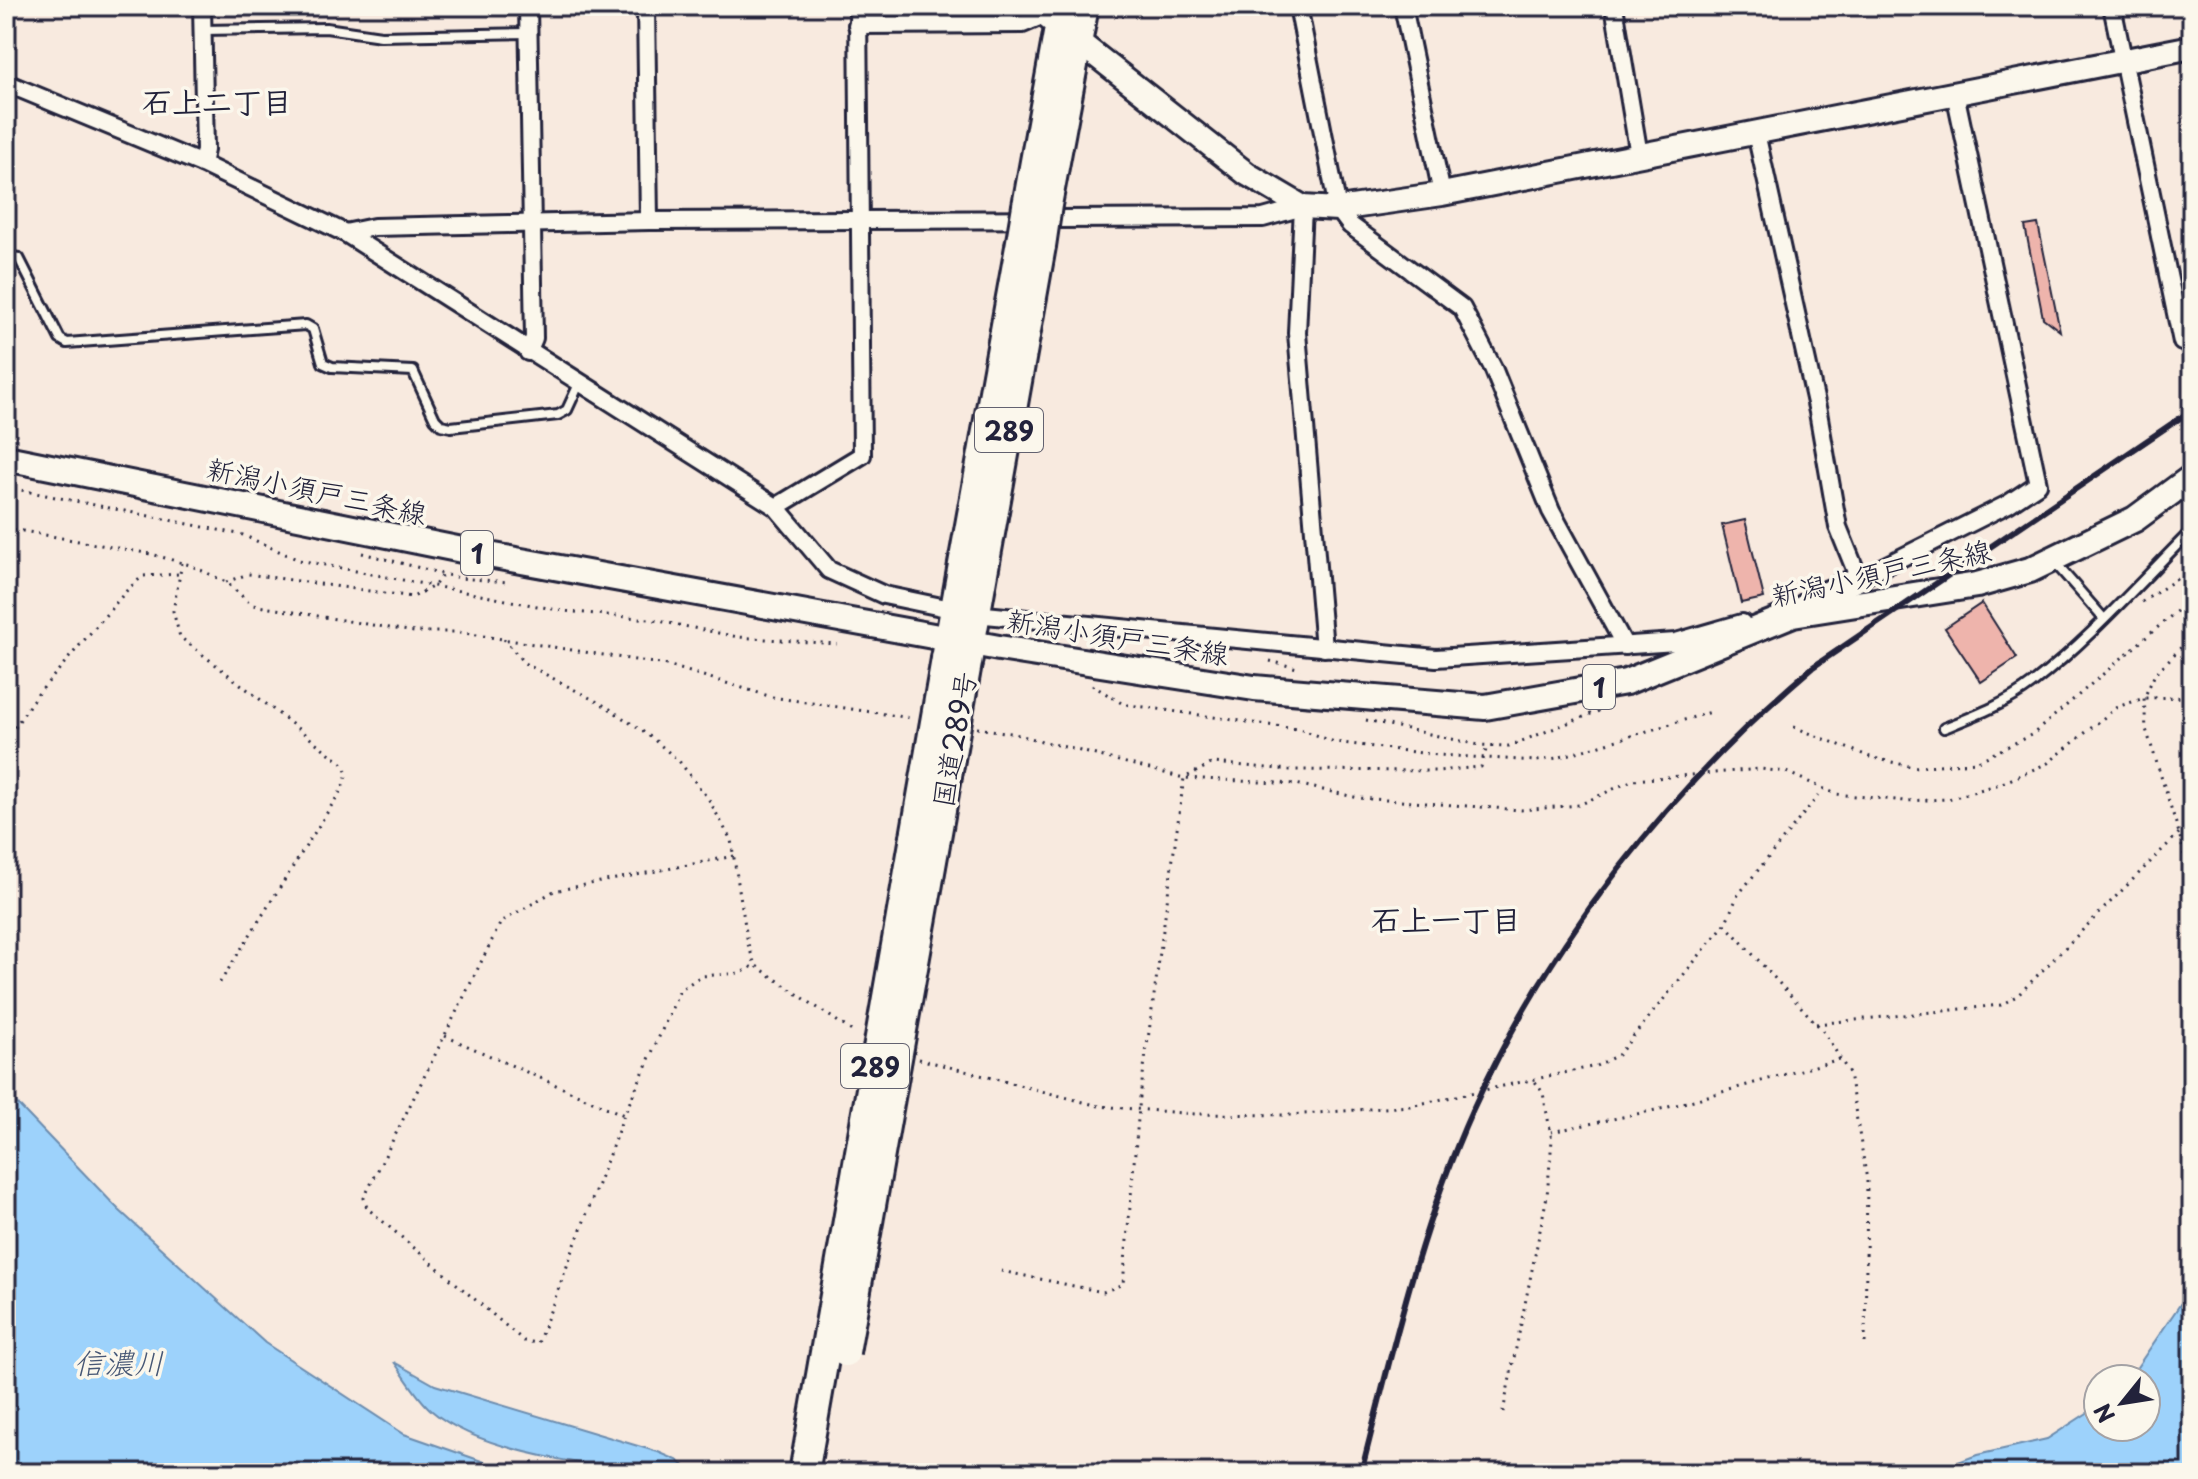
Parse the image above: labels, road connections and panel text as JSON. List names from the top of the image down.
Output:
{
  "streets": {
    "highway": ["289", "国道289号"],
    "main road": ["新潟小須戸三条線", "1"]
  },
  "crossings": [
    ["新潟小須戸三条線", "国道289号"]
  ],
  "districts": ["石上二丁目", "石上一丁目"],
  "water": ["信濃川"],
  "north": "bottom left"
}
